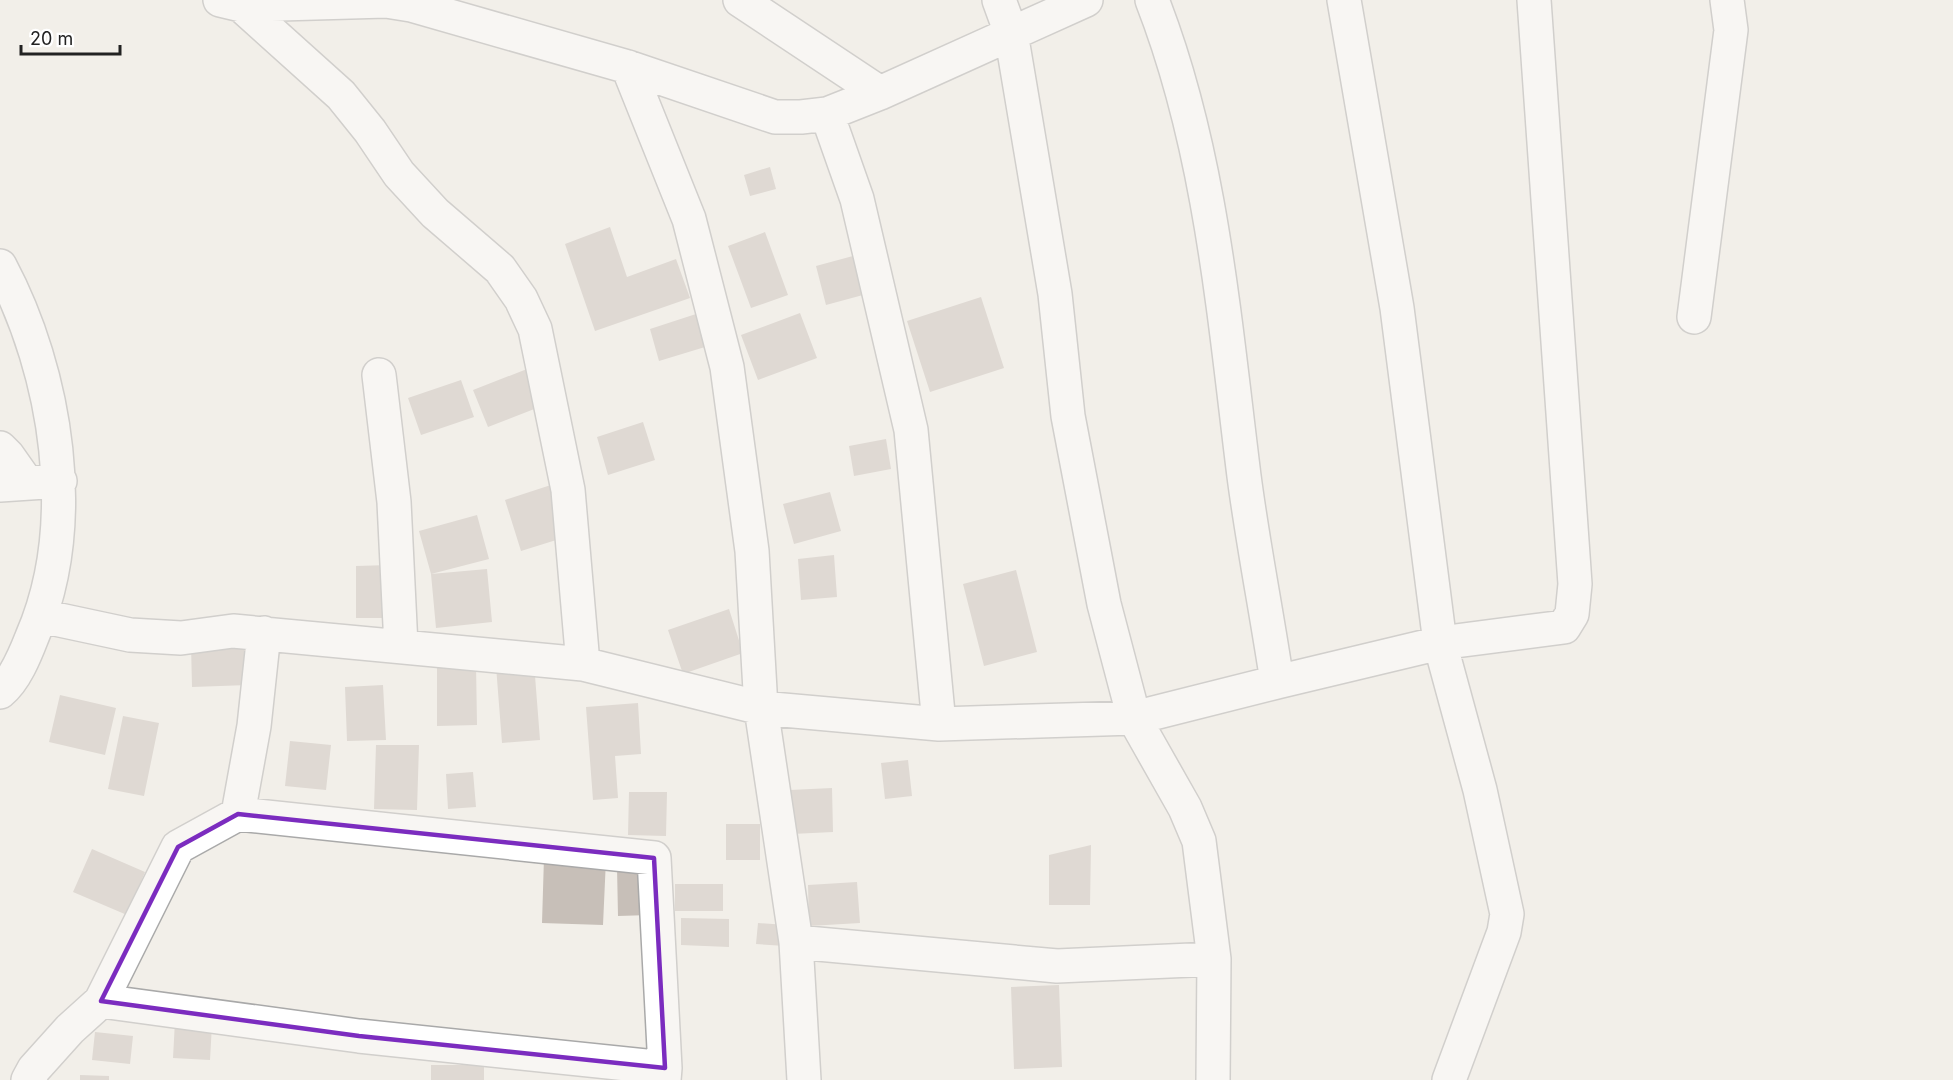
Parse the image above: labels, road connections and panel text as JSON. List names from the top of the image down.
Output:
{
  "scale_bar": "20 m"
}
